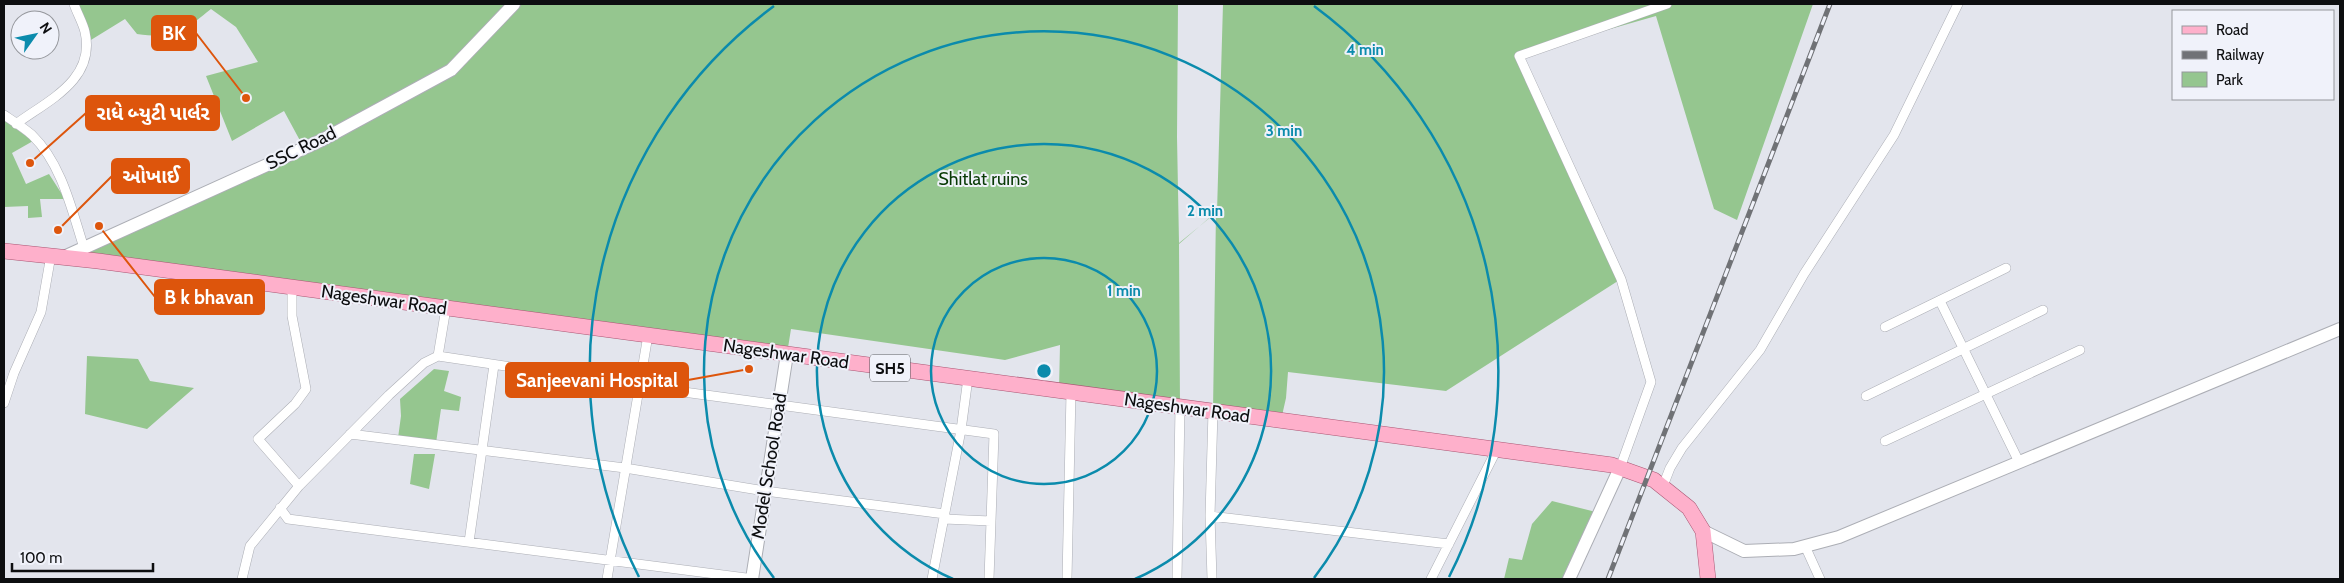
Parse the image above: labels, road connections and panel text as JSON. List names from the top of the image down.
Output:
{
  "streets": {
    "main road": ["Nageshwar Road", "SH5"],
    "street": ["SSC Road", "Model School Road"]
  },
  "crossings": [
    ["SSC Road", "Nageshwar Road"],
    ["Nageshwar Road", "Model School Road"]
  ],
  "parks": ["Shitlat ruins"],
  "places": [
    "BK",
    "રાધે બ્યુટી પાર્લર",
    "B k bhavan",
    "ઓખાઈ",
    "Sanjeevani Hospital"
  ],
  "legend": ["Road", "Railway", "Park"],
  "scale_bar": "100 m",
  "north": "top right",
  "rings": [
    "4 min",
    "3 min",
    "2 min",
    "1 min"
  ]
}
